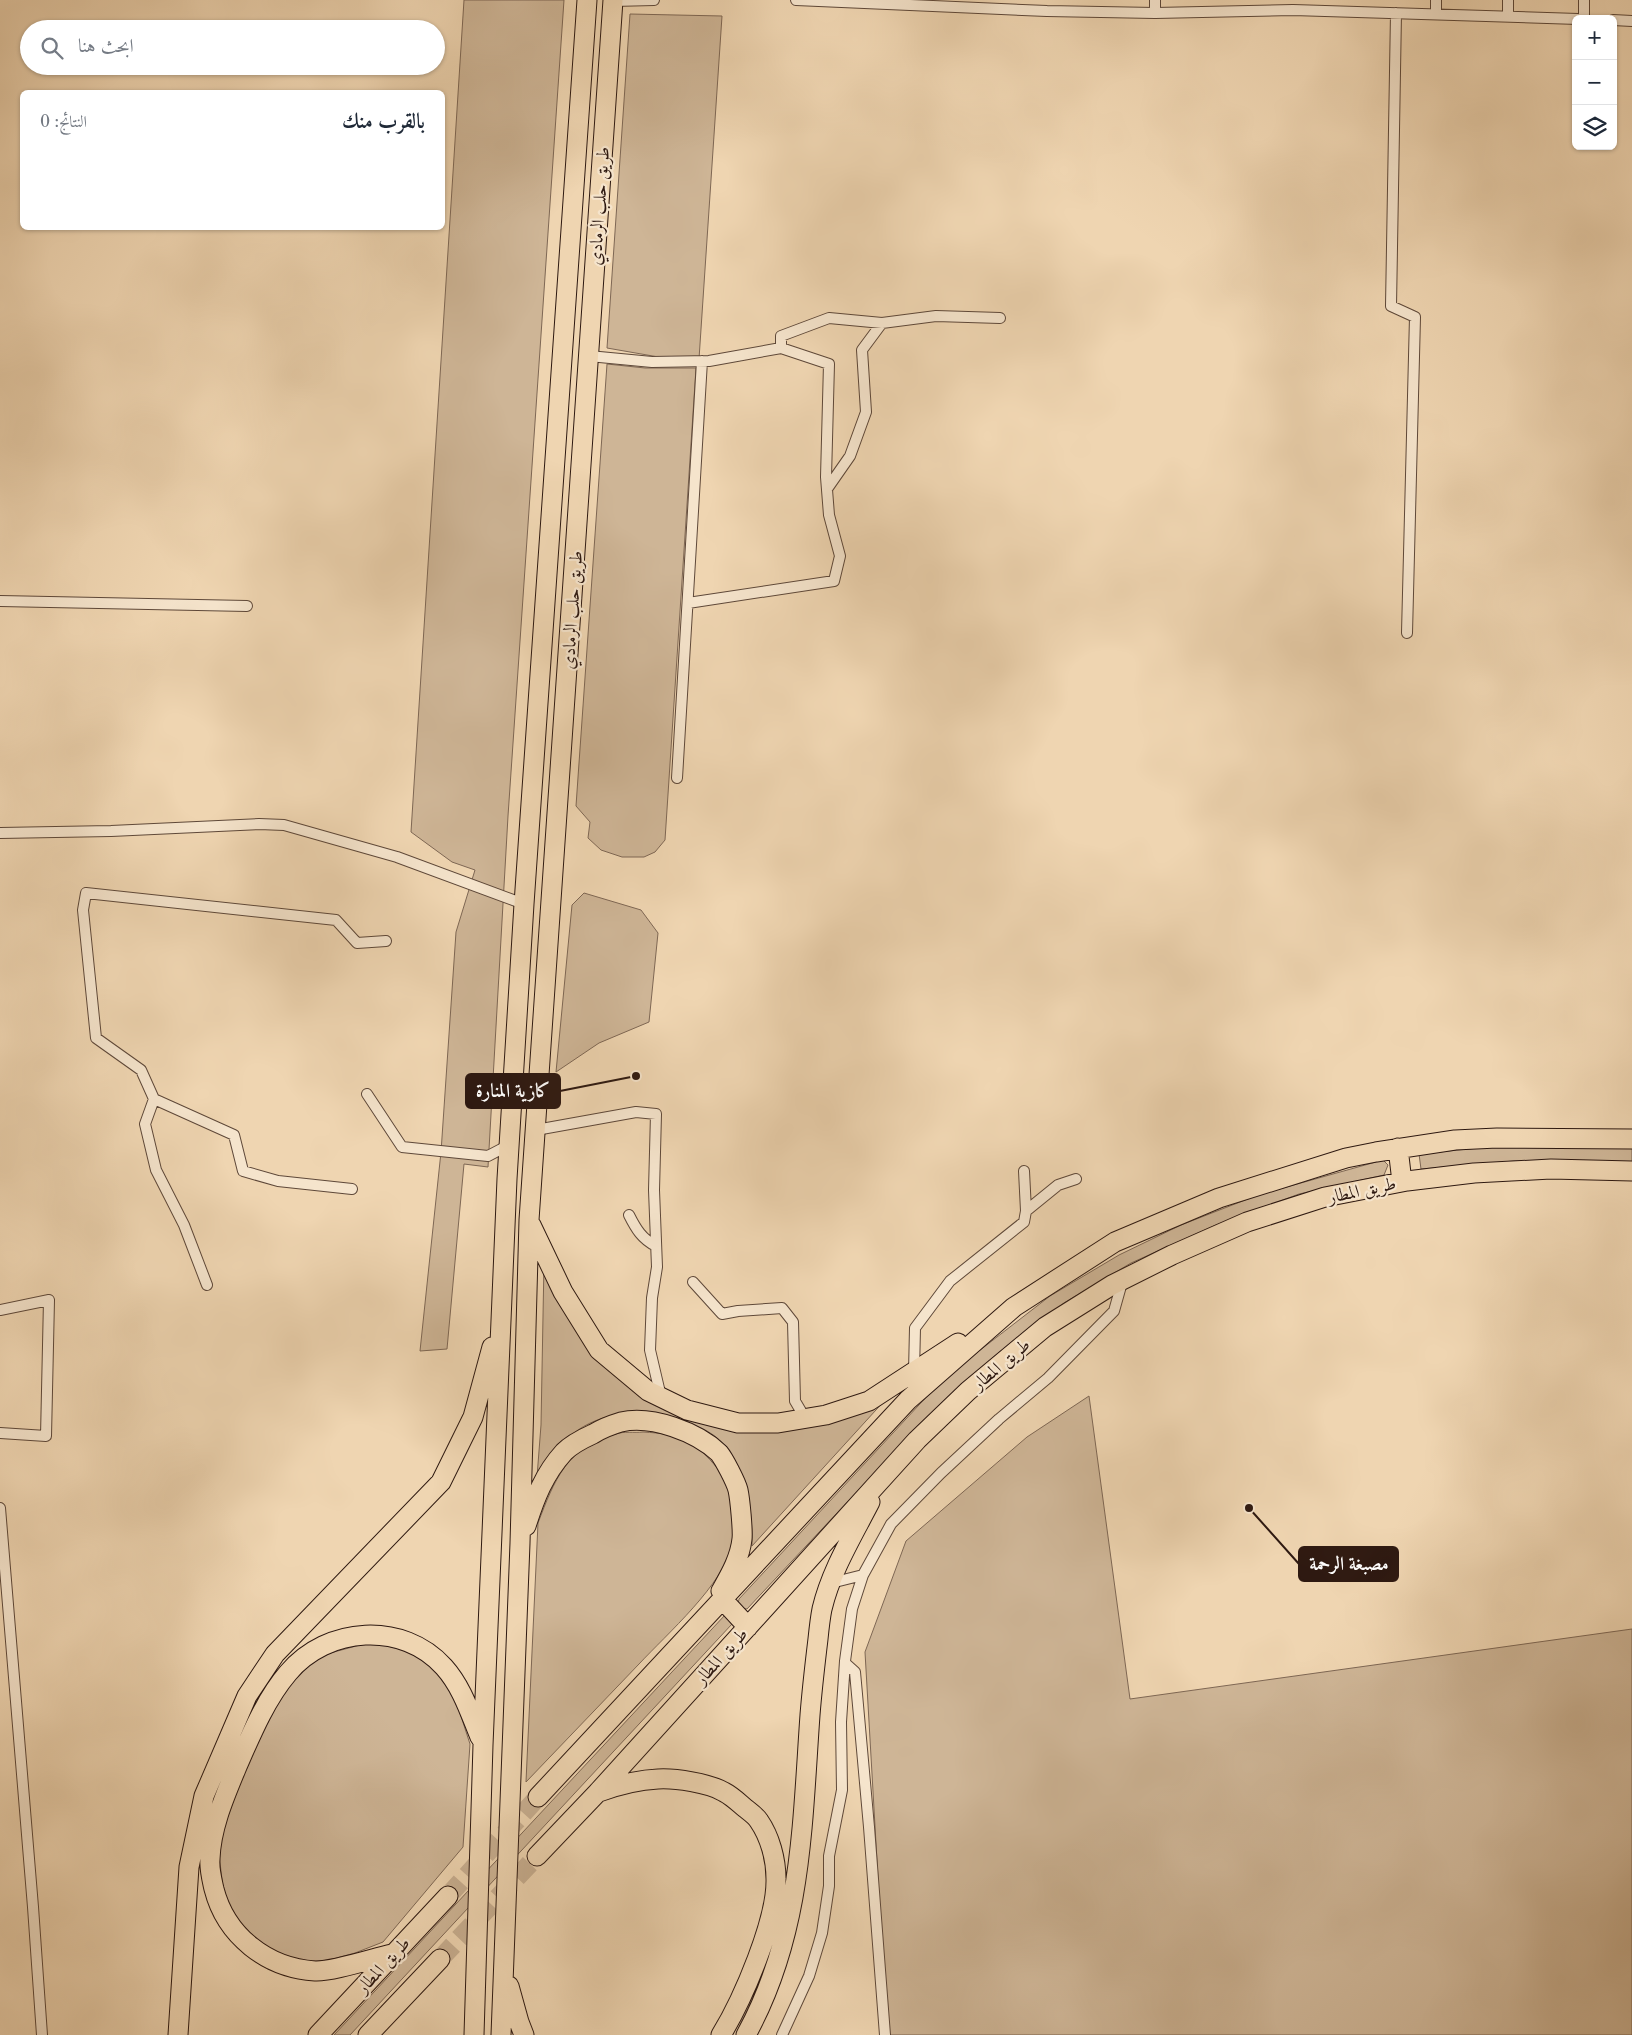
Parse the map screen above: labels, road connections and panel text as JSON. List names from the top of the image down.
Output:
{
  "streets": {
    "highway": ["طريق حلب الرمادي", "طريق المطار"]
  },
  "places": ["كازية المنارة", "مصبغة الرحمة"],
  "page": {
    "map_buttons": ["+", "−"],
    "search": "ابحث هنا",
    "heading": ["بالقرب منك", "النتائج: 0"]
  }
}
